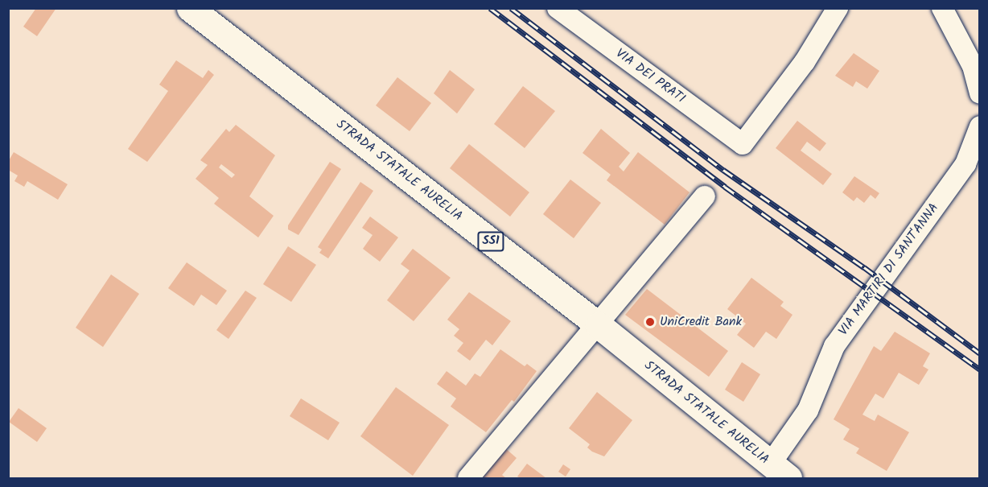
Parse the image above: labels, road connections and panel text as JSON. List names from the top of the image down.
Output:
{
  "streets": {
    "main road": ["STRADA STATALE AURELIA", "SS1"],
    "street": ["VIA DEI PRATI", "VIA MARTIRI DI SANT'ANNA"]
  },
  "crossings": [
    ["STRADA STATALE AURELIA", "VIA MARTIRI DI SANT'ANNA"]
  ],
  "places": ["UniCredit Bank"]
}
